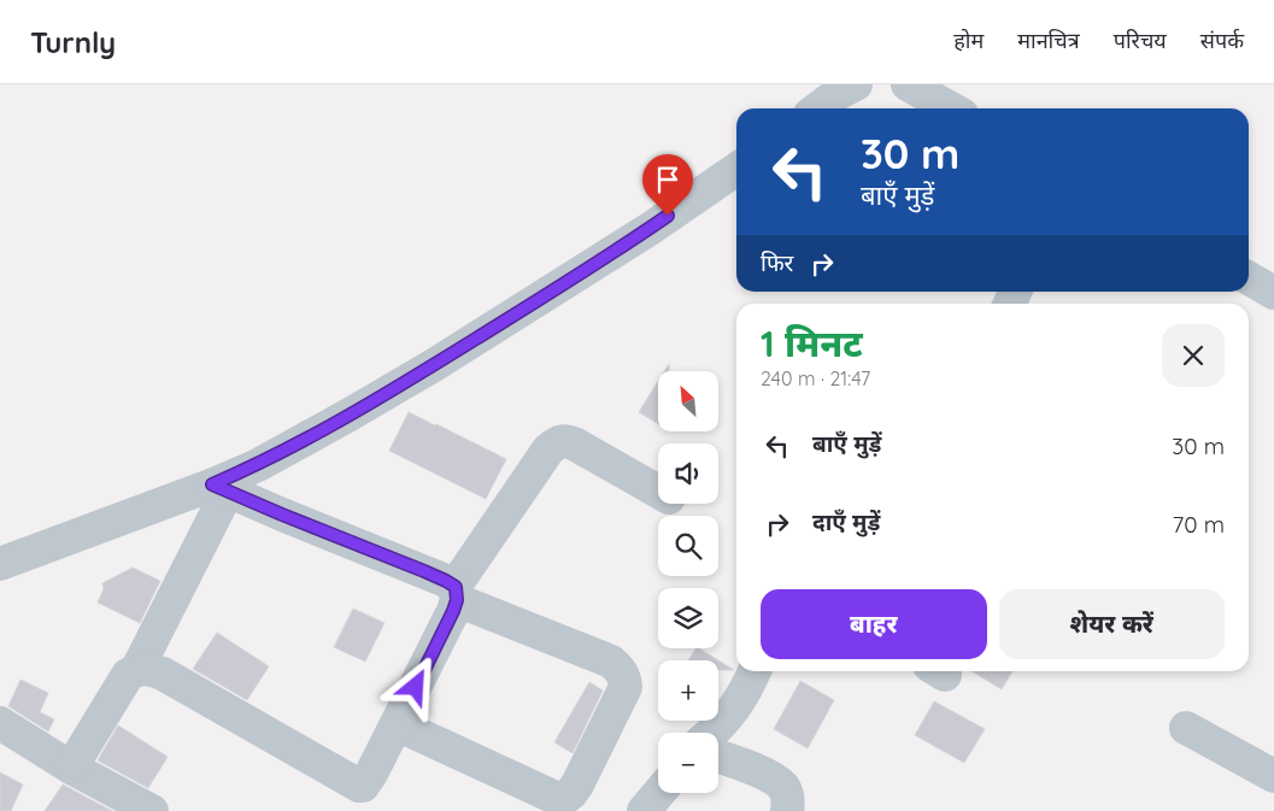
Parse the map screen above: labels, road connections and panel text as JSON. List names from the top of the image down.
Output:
{
  "north": "top left",
  "page": {
    "header": "Turnly",
    "nav": [
      "होम",
      "मानचित्र",
      "परिचय",
      "संपर्क"
    ],
    "turn": ["30 m", "बाएँ मुड़ें"],
    "then": "फिर",
    "heading": ["1 मिनट", "240 m · 21:47"],
    "map_buttons": ["+", "−"],
    "list": [
      {
        "name": "बाएँ मुड़ें",
        "value": "30 m"
      },
      {
        "name": "दाएँ मुड़ें",
        "value": "70 m"
      }
    ],
    "buttons": ["बाहर", "शेयर करें"]
  }
}
